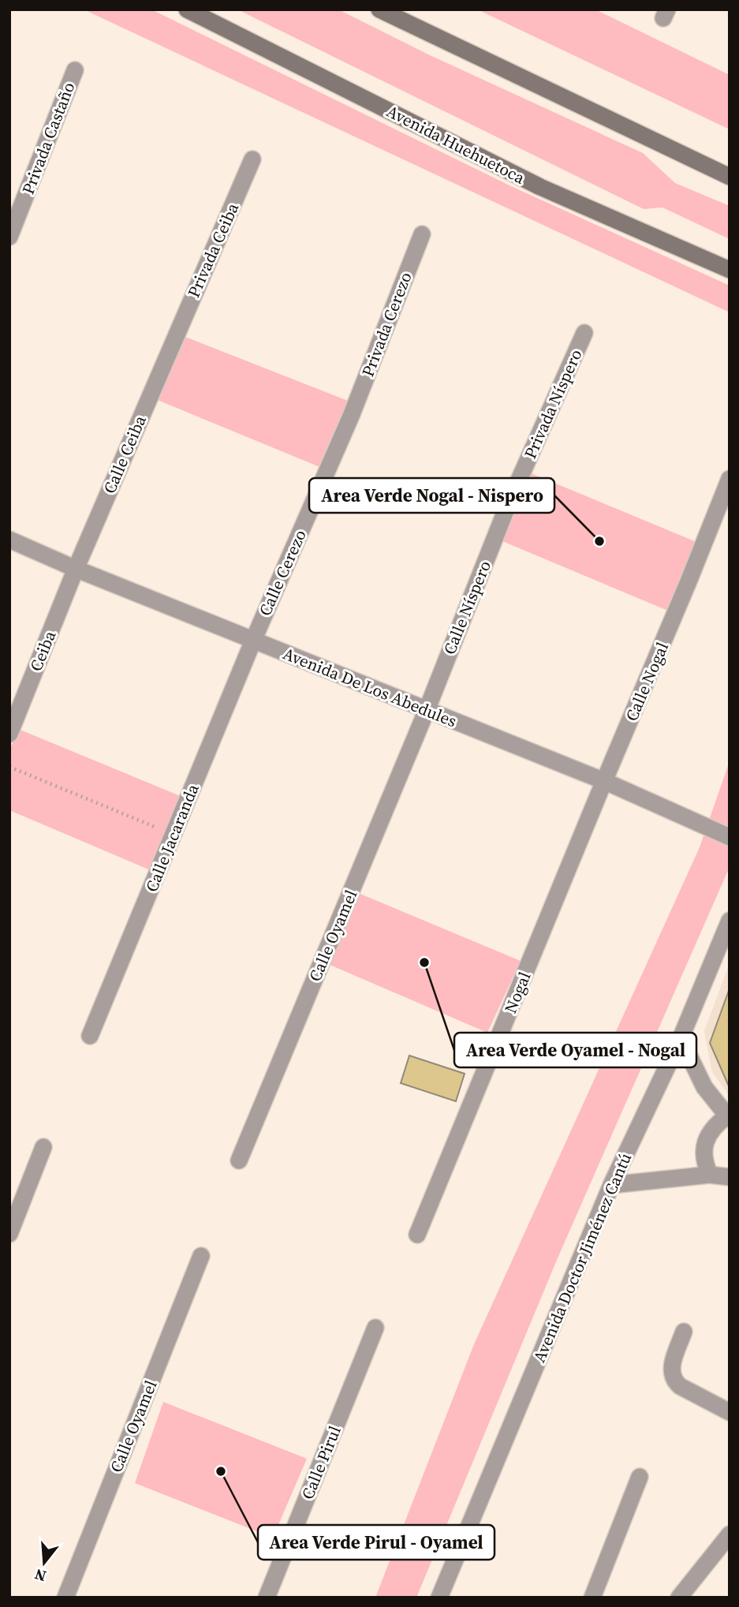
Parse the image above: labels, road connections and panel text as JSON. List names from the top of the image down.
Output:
{
  "streets": {
    "main road": ["Avenida Huehuetoca"],
    "street": [
      "Privada Castaño",
      "Privada Ceiba",
      "Privada Cerezo",
      "Privada Níspero",
      "Calle Ceiba",
      "Calle Cerezo",
      "Calle Níspero",
      "Ceiba",
      "Calle Nogal",
      "Avenida De Los Abedules",
      "Calle Jacaranda",
      "Calle Oyamel",
      "Nogal",
      "Avenida Doctor Jiménez Cantú",
      "Calle Pirul"
    ]
  },
  "crossings": [
    ["Privada Ceiba", "Calle Ceiba"],
    ["Privada Cerezo", "Calle Cerezo"],
    ["Privada Níspero", "Calle Níspero"],
    ["Calle Ceiba", "Ceiba"],
    ["Calle Ceiba", "Avenida De Los Abedules"],
    ["Calle Cerezo", "Avenida De Los Abedules"],
    ["Calle Cerezo", "Calle Jacaranda"],
    ["Calle Níspero", "Avenida De Los Abedules"],
    ["Calle Níspero", "Calle Oyamel"],
    ["Ceiba", "Avenida De Los Abedules"],
    ["Calle Nogal", "Avenida De Los Abedules"],
    ["Calle Nogal", "Nogal"],
    ["Avenida De Los Abedules", "Calle Jacaranda"],
    ["Avenida De Los Abedules", "Calle Oyamel"],
    ["Avenida De Los Abedules", "Nogal"]
  ],
  "places": ["Area Verde Nogal - Nispero", "Area Verde Oyamel - Nogal", "Area Verde Pirul - Oyamel"],
  "north": "bottom"
}
